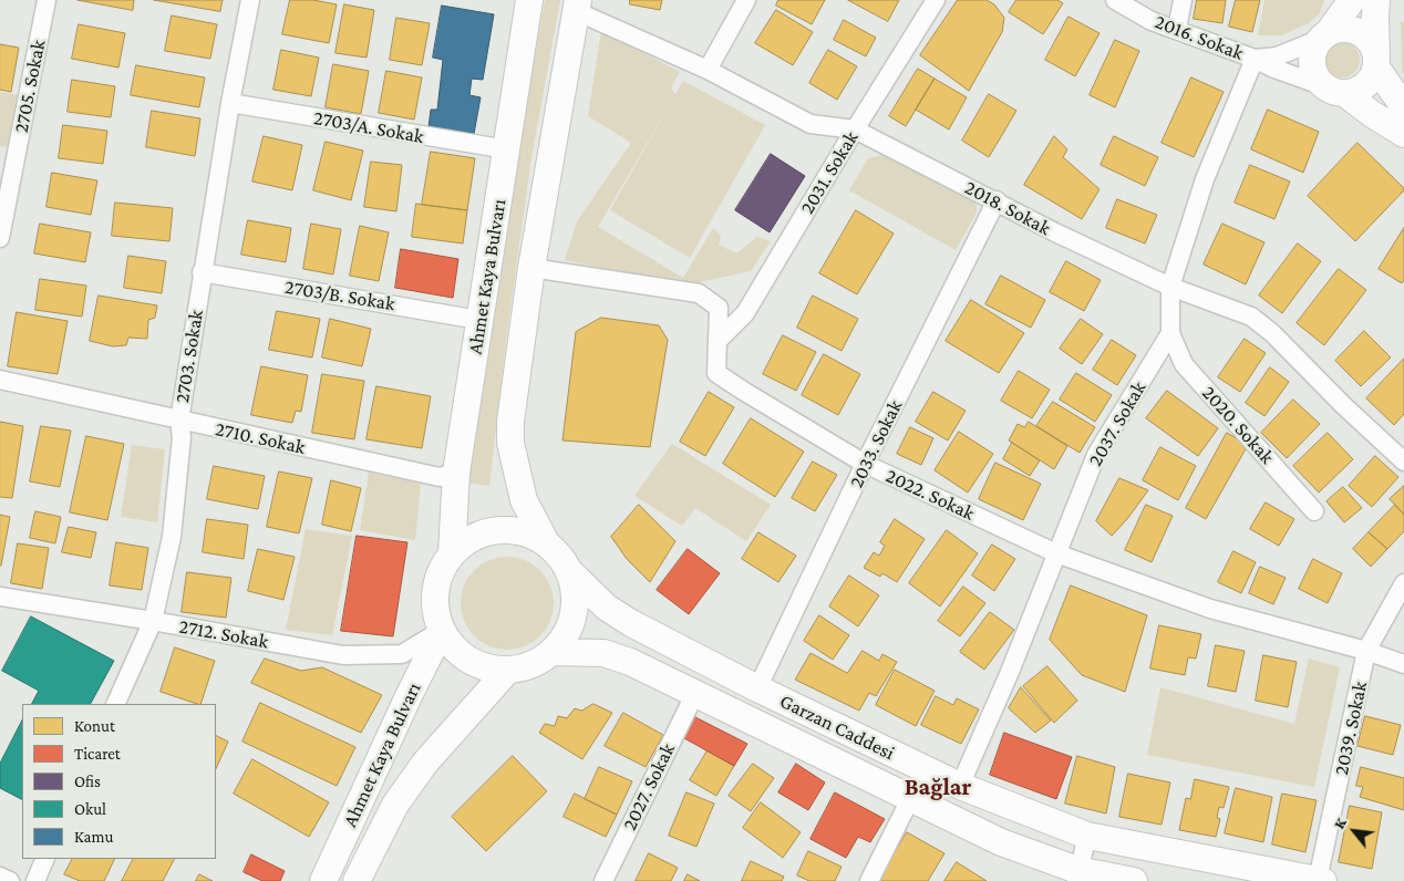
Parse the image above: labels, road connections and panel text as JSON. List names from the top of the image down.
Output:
{
  "streets": {
    "main road": ["Ahmet Kaya Bulvarı", "Garzan Caddesi"],
    "street": [
      "2016. Sokak",
      "2705. Sokak",
      "2703/A. Sokak",
      "2031. Sokak",
      "2018. Sokak",
      "2703/B. Sokak",
      "2703. Sokak",
      "2037. Sokak",
      "2020. Sokak",
      "2710. Sokak",
      "2033. Sokak",
      "2022. Sokak",
      "2712. Sokak",
      "2039. Sokak",
      "2027. Sokak"
    ]
  },
  "crossings": [
    ["2703/A. Sokak", "Ahmet Kaya Bulvarı"],
    ["2703/A. Sokak", "2703. Sokak"],
    ["2031. Sokak", "2018. Sokak"],
    ["2031. Sokak", "2022. Sokak"],
    ["2018. Sokak", "2033. Sokak"],
    ["Ahmet Kaya Bulvarı", "2703/B. Sokak"],
    ["Ahmet Kaya Bulvarı", "2710. Sokak"],
    ["Ahmet Kaya Bulvarı", "2712. Sokak"],
    ["Ahmet Kaya Bulvarı", "Garzan Caddesi"],
    ["2703/B. Sokak", "2703. Sokak"],
    ["2703. Sokak", "2710. Sokak"],
    ["2703. Sokak", "2712. Sokak"],
    ["2037. Sokak", "2020. Sokak"],
    ["2037. Sokak", "2022. Sokak"],
    ["2037. Sokak", "Garzan Caddesi"],
    ["2033. Sokak", "2022. Sokak"],
    ["2033. Sokak", "Garzan Caddesi"],
    ["2022. Sokak", "2039. Sokak"],
    ["2712. Sokak", "Garzan Caddesi"],
    ["Garzan Caddesi", "2039. Sokak"],
    ["Garzan Caddesi", "2027. Sokak"]
  ],
  "districts": ["Bağlar"],
  "legend": [
    "Konut",
    "Ticaret",
    "Ofis",
    "Okul",
    "Kamu"
  ],
  "north": "top left"
}
